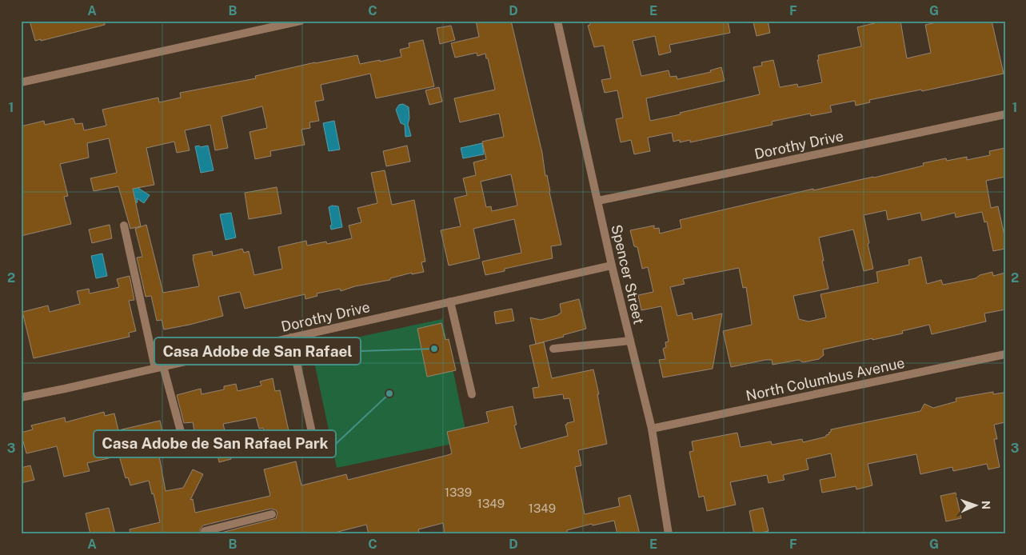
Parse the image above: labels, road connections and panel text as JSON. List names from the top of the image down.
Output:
{
  "streets": {
    "street": ["Dorothy Drive", "Spencer Street", "North Columbus Avenue"]
  },
  "crossings": [
    ["Dorothy Drive", "Spencer Street"],
    ["Spencer Street", "North Columbus Avenue"]
  ],
  "places": ["Casa Adobe de San Rafael", "Casa Adobe de San Rafael Park"],
  "house_numbers": ["1339", "1349", "1349"],
  "north": "right",
  "grid": {
    "columns": [
      "A",
      "B",
      "C",
      "D",
      "E",
      "F",
      "G"
    ],
    "rows": ["1", "2", "3"]
  }
}
